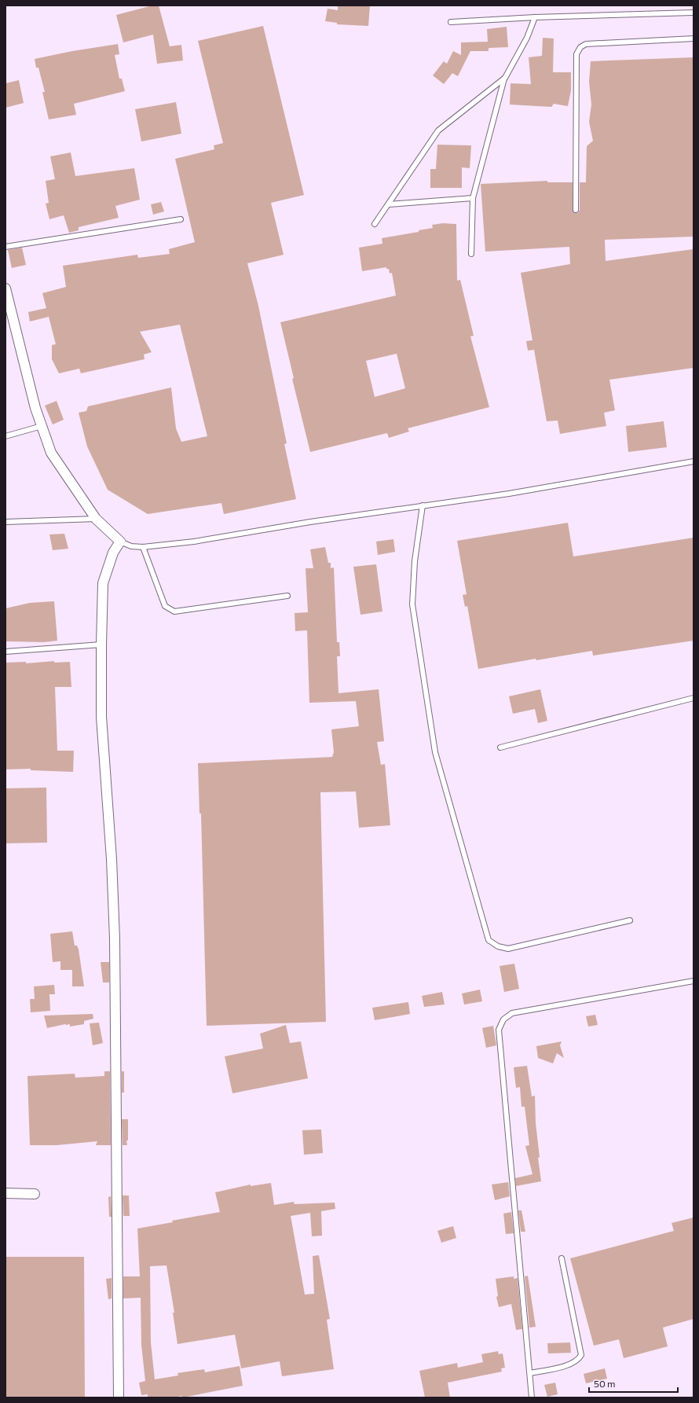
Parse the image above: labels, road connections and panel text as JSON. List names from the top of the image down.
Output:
{
  "scale_bar": "50 m"
}
